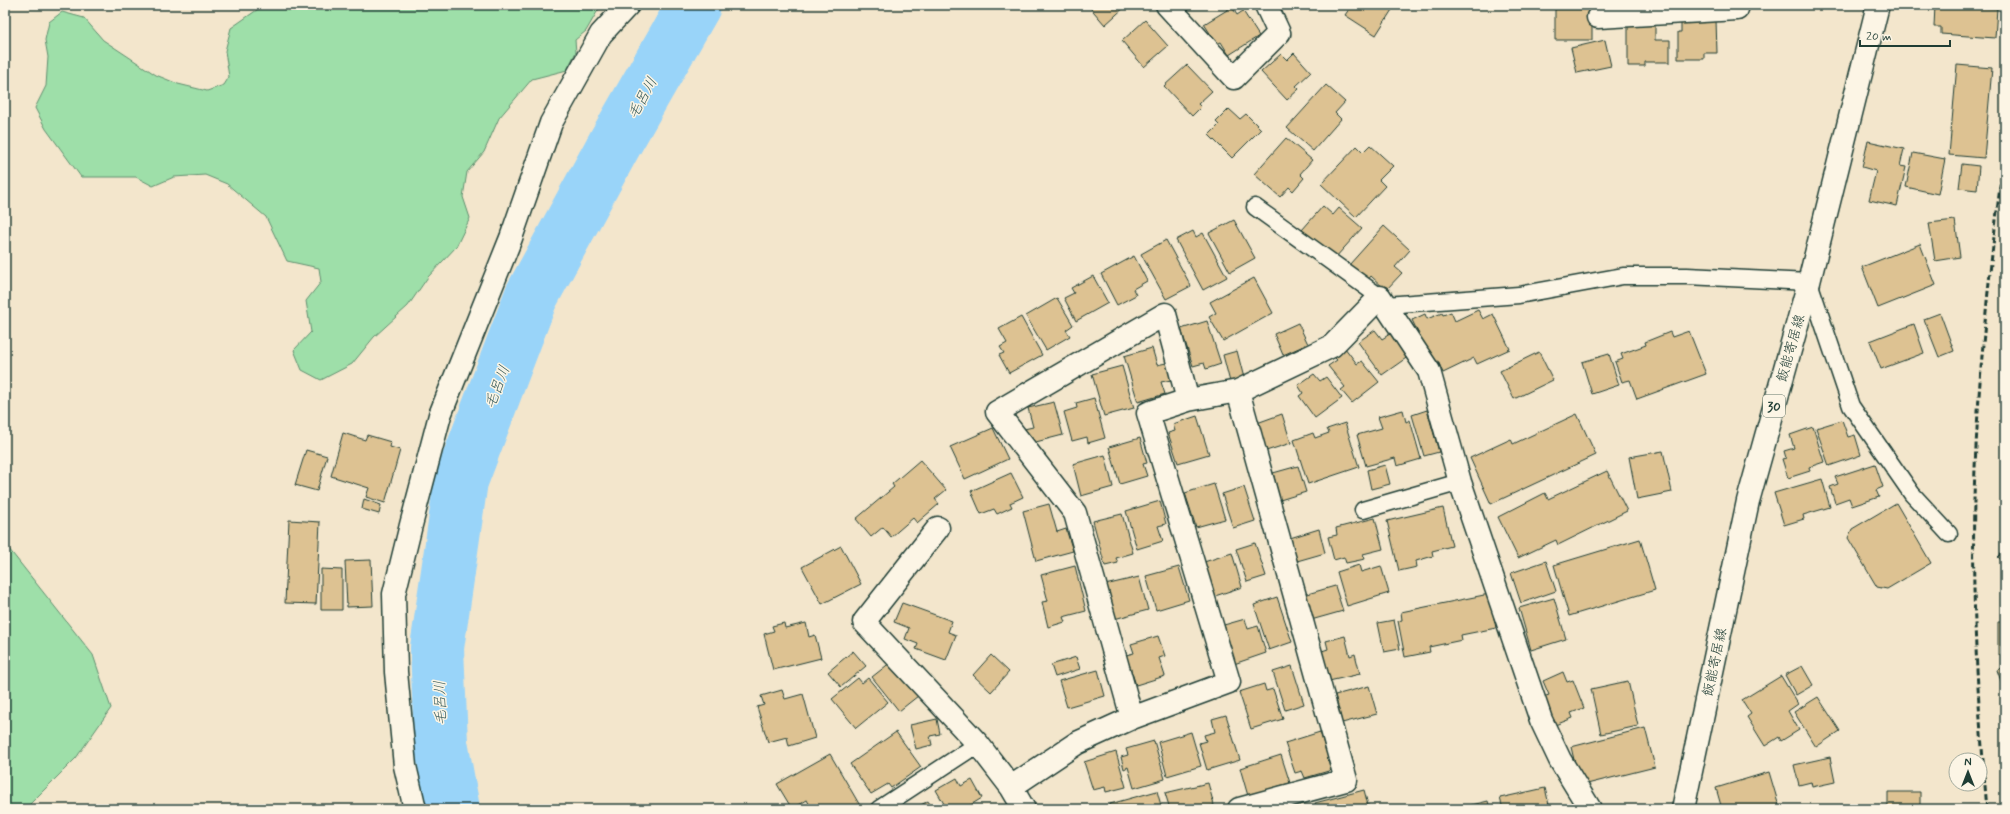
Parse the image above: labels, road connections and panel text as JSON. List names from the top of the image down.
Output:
{
  "streets": {
    "street": ["飯能寄居線", "30"]
  },
  "water": ["毛呂川"],
  "scale_bar": "20 m",
  "north": "top"
}
